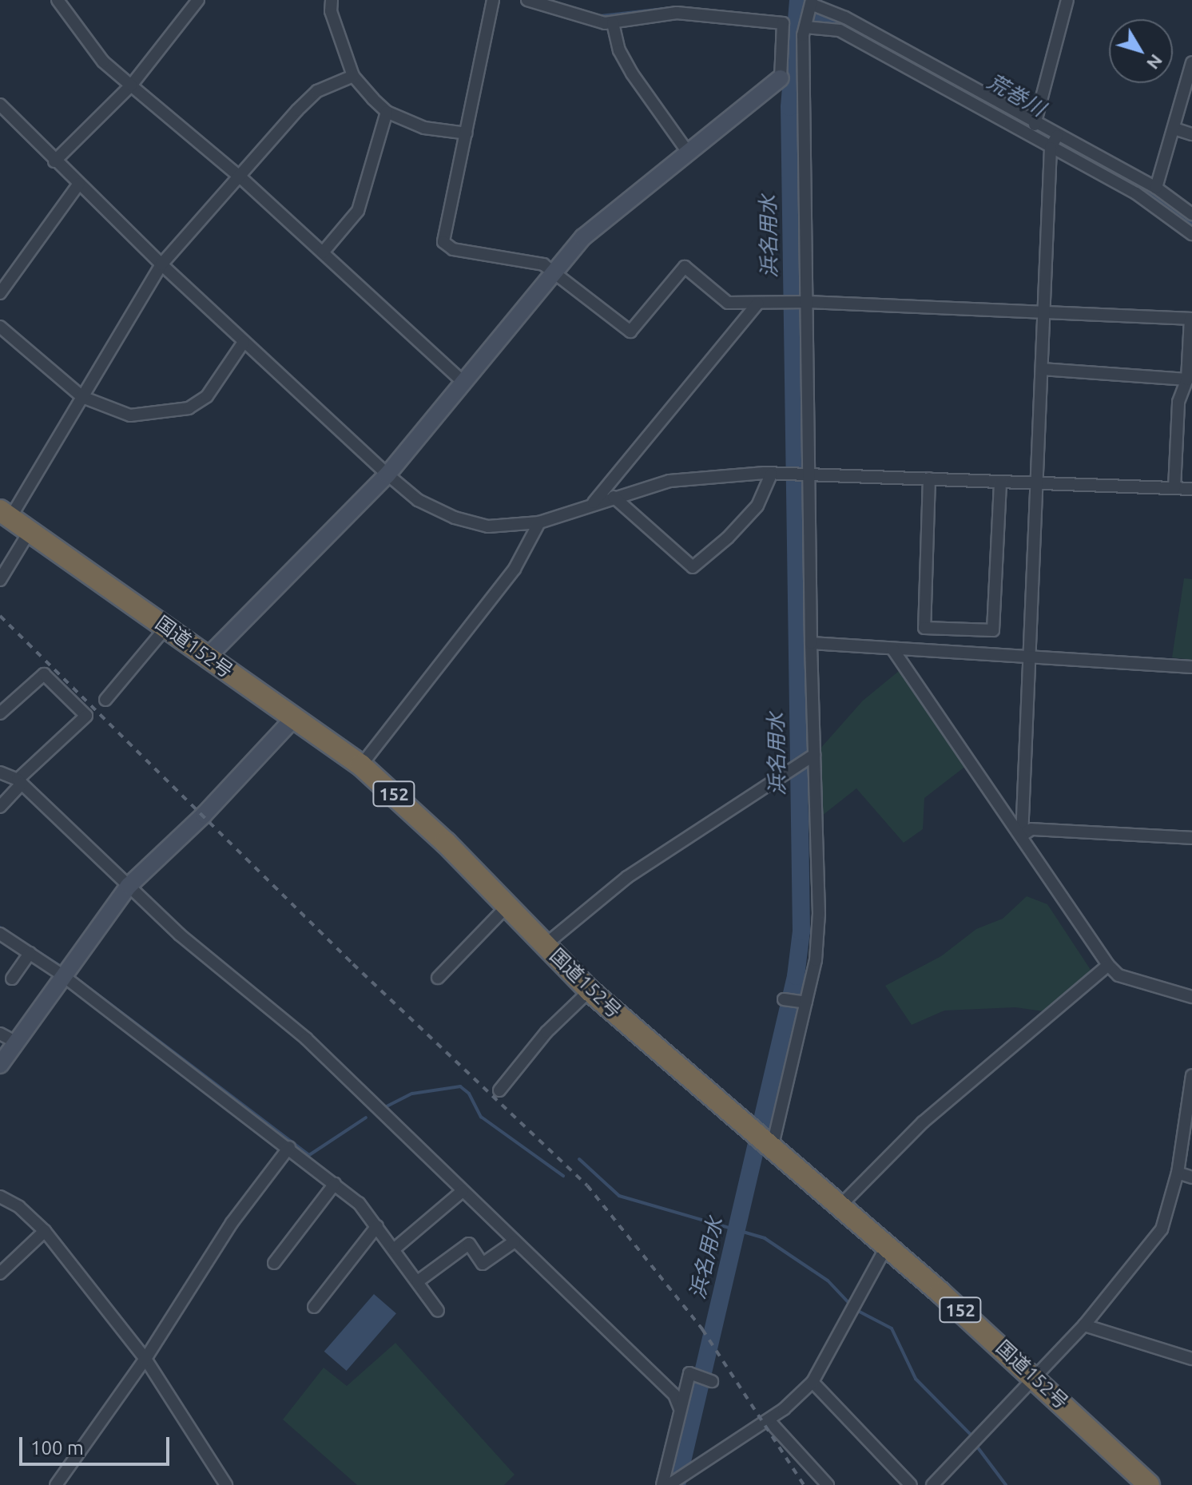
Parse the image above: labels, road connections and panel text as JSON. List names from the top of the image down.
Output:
{
  "streets": {
    "highway": ["国道152号", "152"]
  },
  "water": ["荒巻川", "浜名用水"],
  "scale_bar": "100 m",
  "north": "bottom right"
}
